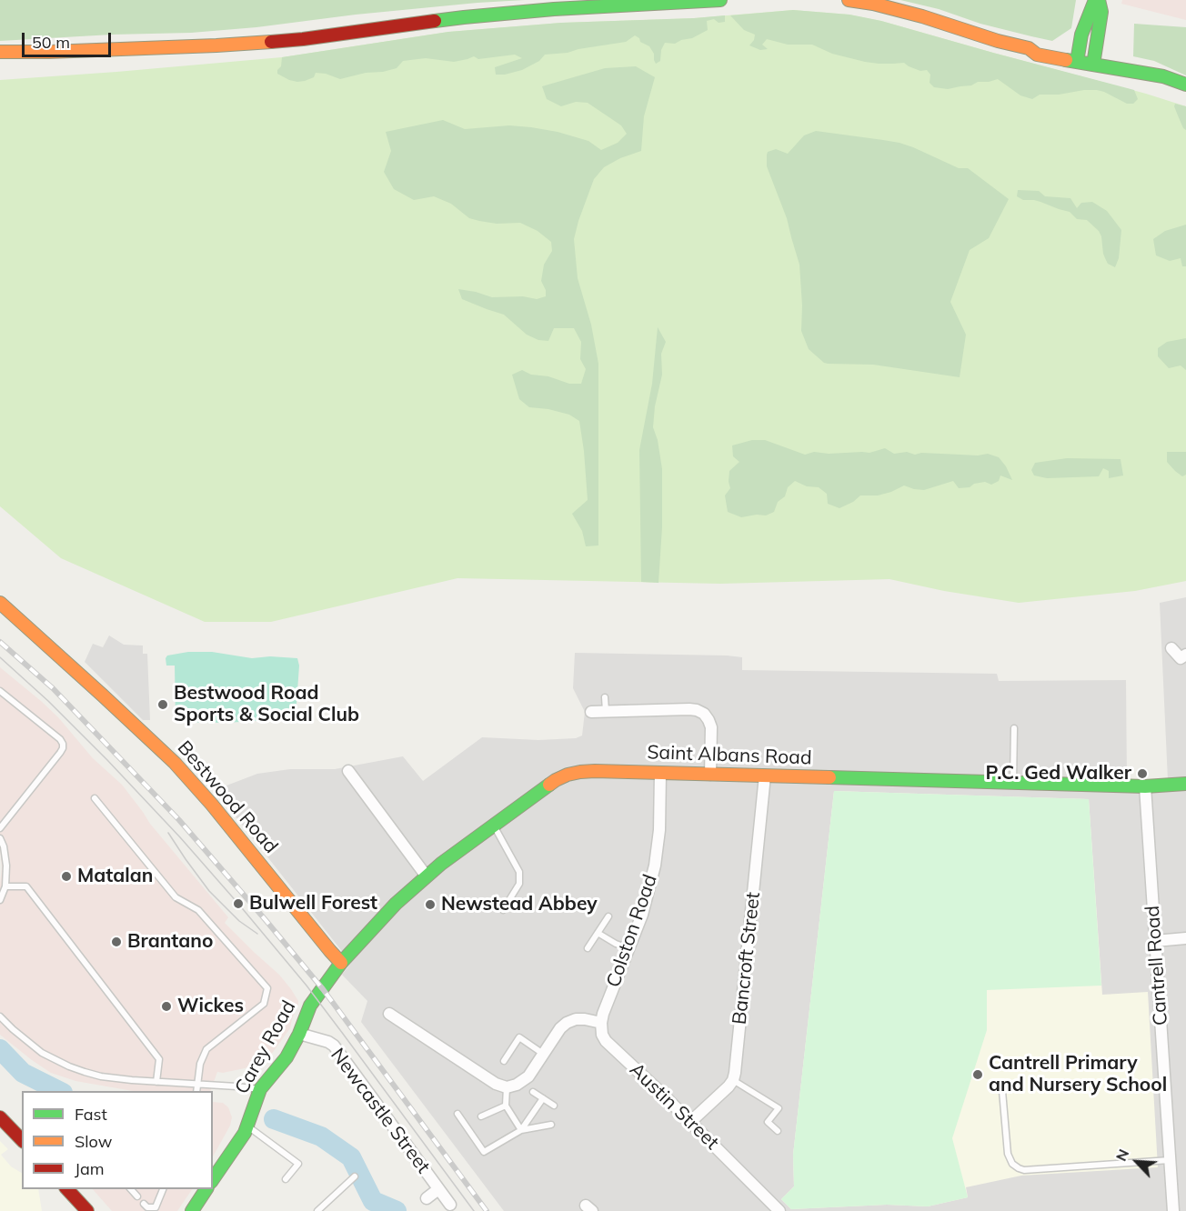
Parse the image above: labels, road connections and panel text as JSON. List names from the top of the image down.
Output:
{
  "streets": {
    "street": [
      "Saint Albans Road",
      "Bestwood Road",
      "Colston Road",
      "Bancroft Street",
      "Cantrell Road",
      "Carey Road",
      "Austin Street",
      "Newcastle Street"
    ]
  },
  "crossings": [
    ["Saint Albans Road", "Bestwood Road"],
    ["Saint Albans Road", "Colston Road"],
    ["Saint Albans Road", "Bancroft Street"],
    ["Saint Albans Road", "Cantrell Road"],
    ["Saint Albans Road", "Carey Road"],
    ["Bestwood Road", "Carey Road"],
    ["Colston Road", "Austin Street"],
    ["Carey Road", "Newcastle Street"]
  ],
  "places": [
    "Bestwood Road Sports & Social Club",
    "P.C. Ged Walker",
    "Matalan",
    "Bulwell Forest",
    "Newstead Abbey",
    "Brantano",
    "Wickes",
    "Cantrell Primary and Nursery School"
  ],
  "legend": ["Fast", "Slow", "Jam"],
  "scale_bar": "50 m",
  "north": "top left"
}
